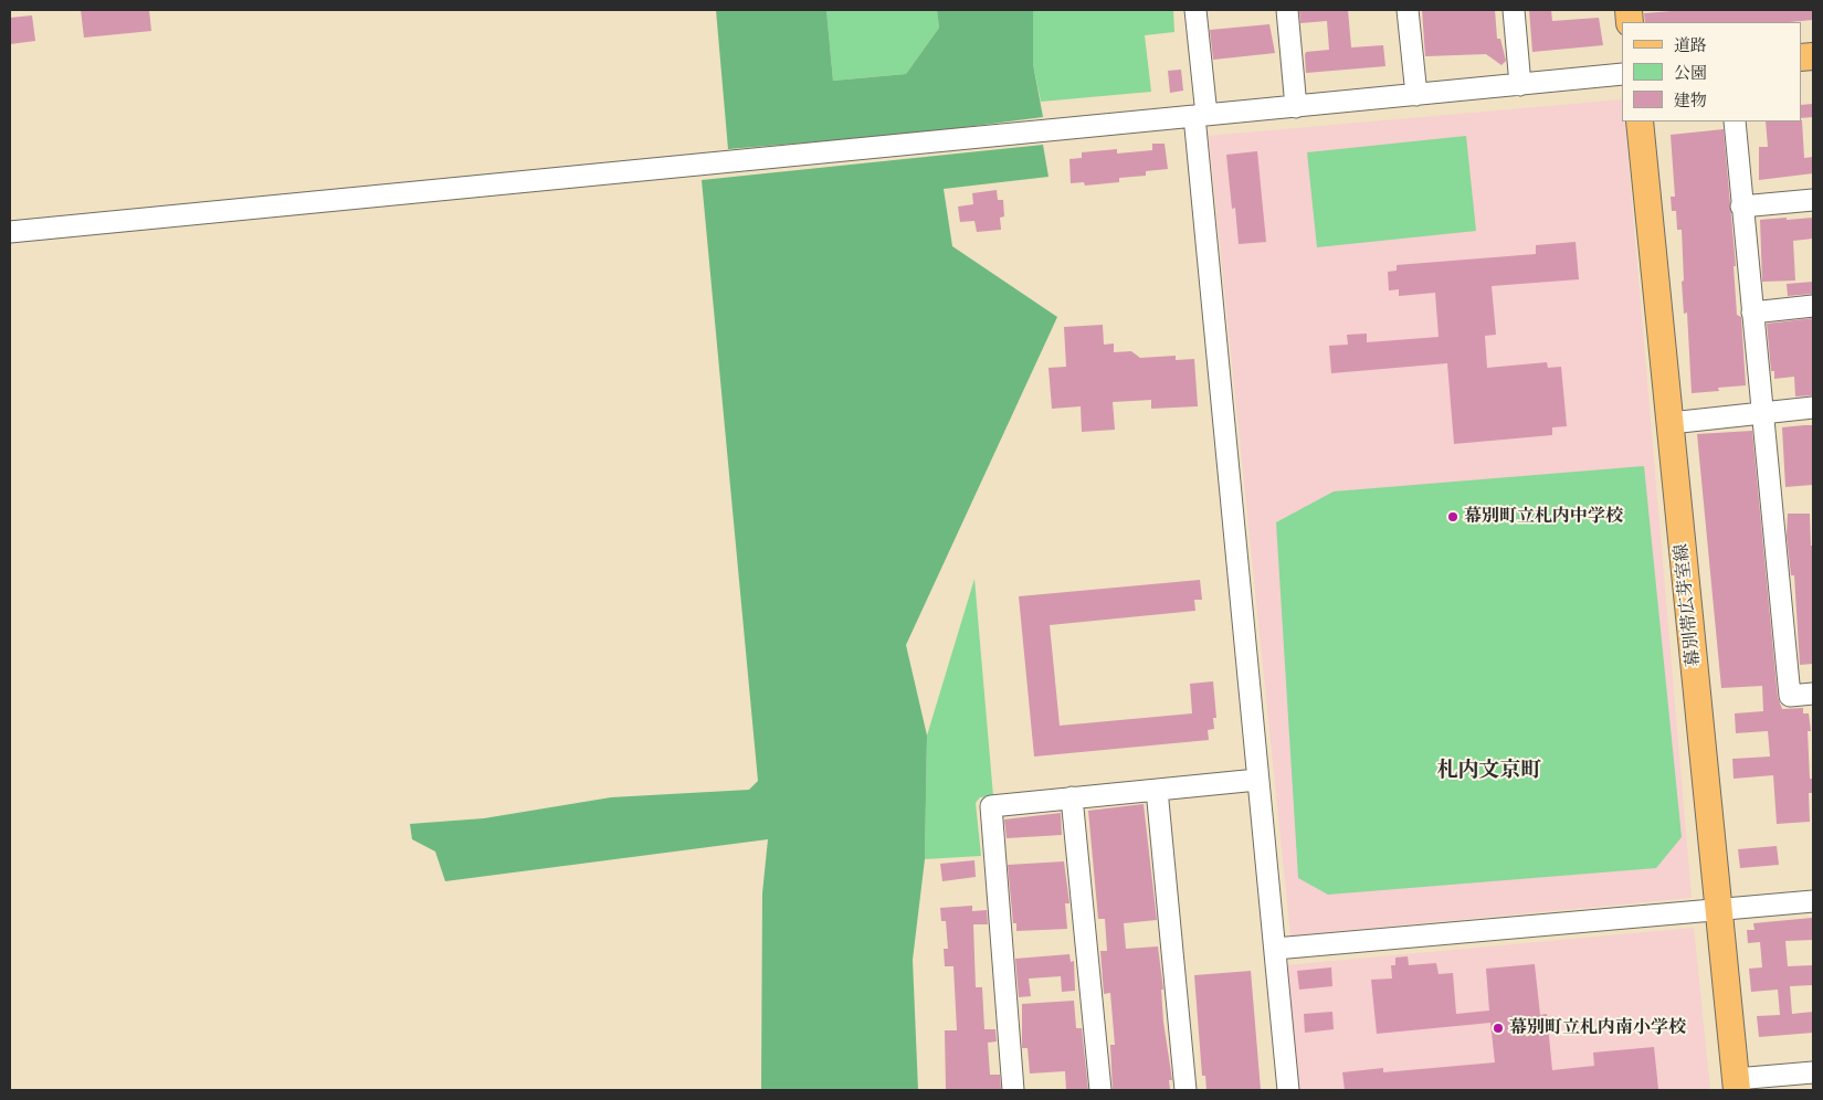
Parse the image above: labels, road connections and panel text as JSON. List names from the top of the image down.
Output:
{
  "streets": {
    "main road": ["幕別帯広芽室線"]
  },
  "districts": ["札内文京町"],
  "places": ["幕別町立札内中学校", "幕別町立札内南小学校"],
  "legend": ["道路", "公園", "建物"]
}
